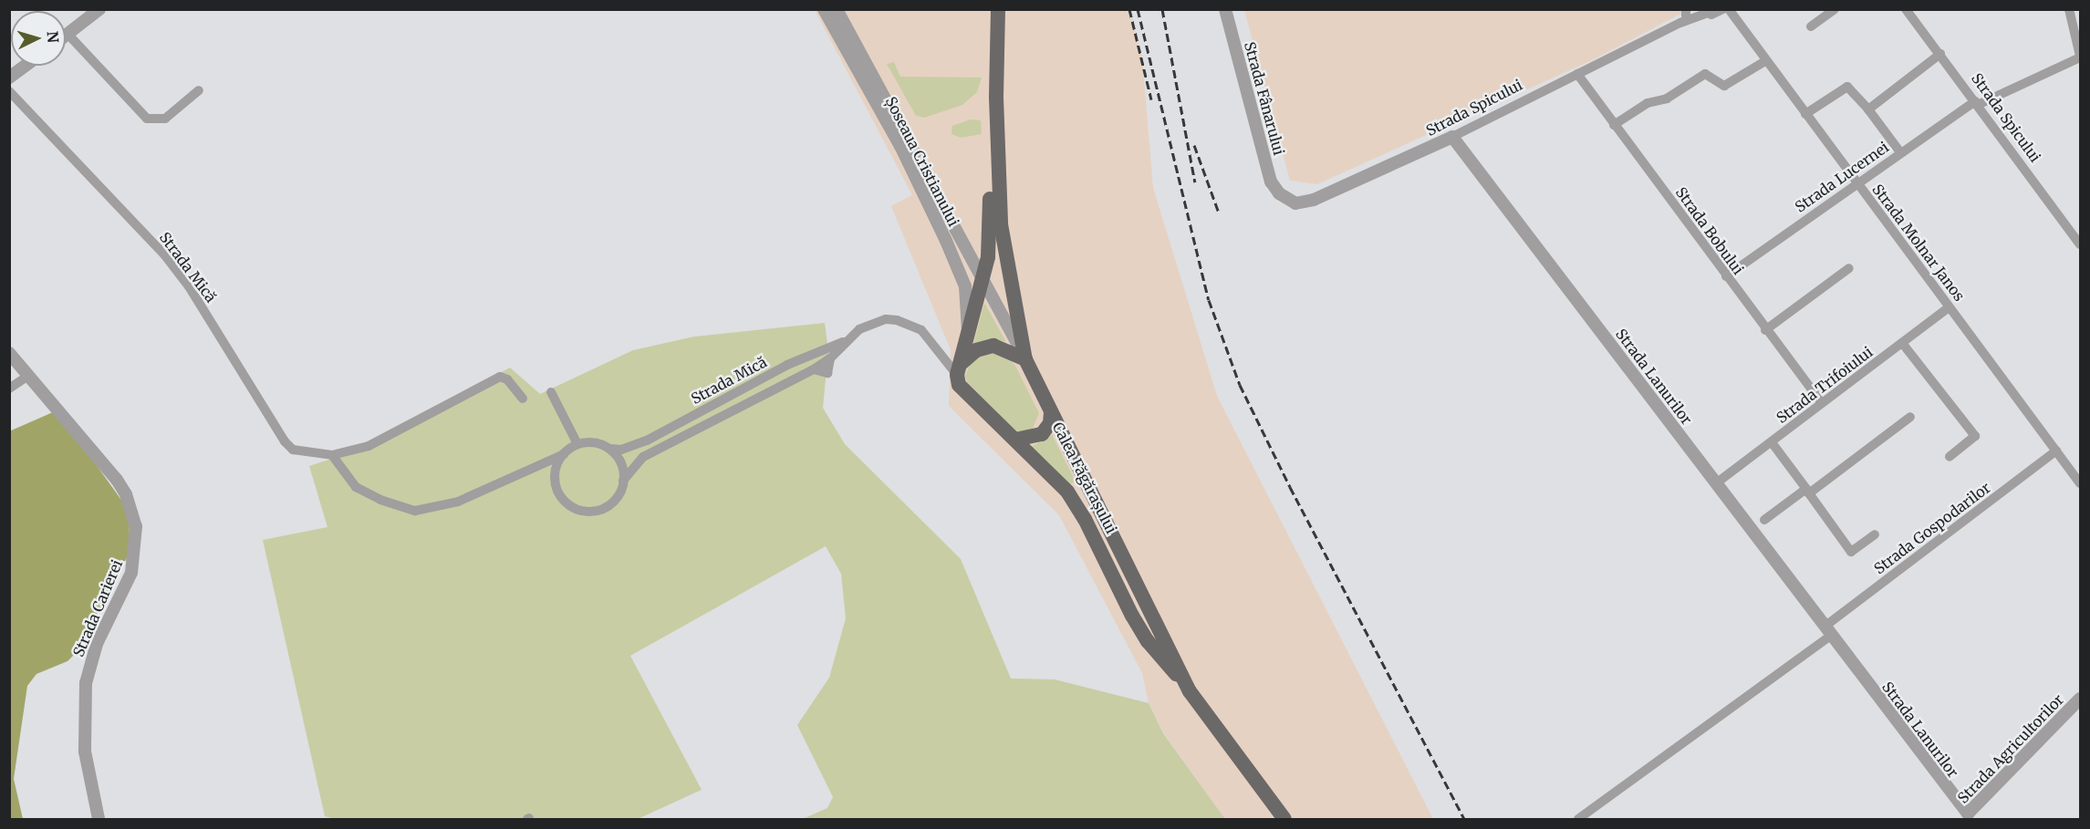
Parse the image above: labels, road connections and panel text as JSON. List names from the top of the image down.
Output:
{
  "streets": {
    "main road": ["Calea Făgărașului"],
    "street": [
      "Strada Fânarului",
      "Strada Spicului",
      "Șoseaua Cristianului",
      "Strada Lucernei",
      "Strada Bobului",
      "Strada Molnar Janos",
      "Strada Mică",
      "Strada Lanurilor",
      "Strada Trifoiului",
      "Strada Gospodarilor",
      "Strada Carierei",
      "Strada Agricultorilor"
    ]
  },
  "crossings": [
    ["Strada Fânarului", "Strada Spicului"],
    ["Strada Spicului", "Strada Lucernei"],
    ["Strada Spicului", "Strada Bobului"],
    ["Strada Spicului", "Strada Lanurilor"],
    ["Șoseaua Cristianului", "Calea Făgărașului"],
    ["Strada Lucernei", "Strada Bobului"],
    ["Strada Lucernei", "Strada Molnar Janos"],
    ["Strada Bobului", "Strada Trifoiului"],
    ["Strada Molnar Janos", "Strada Trifoiului"],
    ["Strada Molnar Janos", "Strada Gospodarilor"],
    ["Strada Lanurilor", "Strada Trifoiului"],
    ["Strada Lanurilor", "Strada Gospodarilor"],
    ["Strada Lanurilor", "Strada Agricultorilor"]
  ],
  "north": "right"
}
